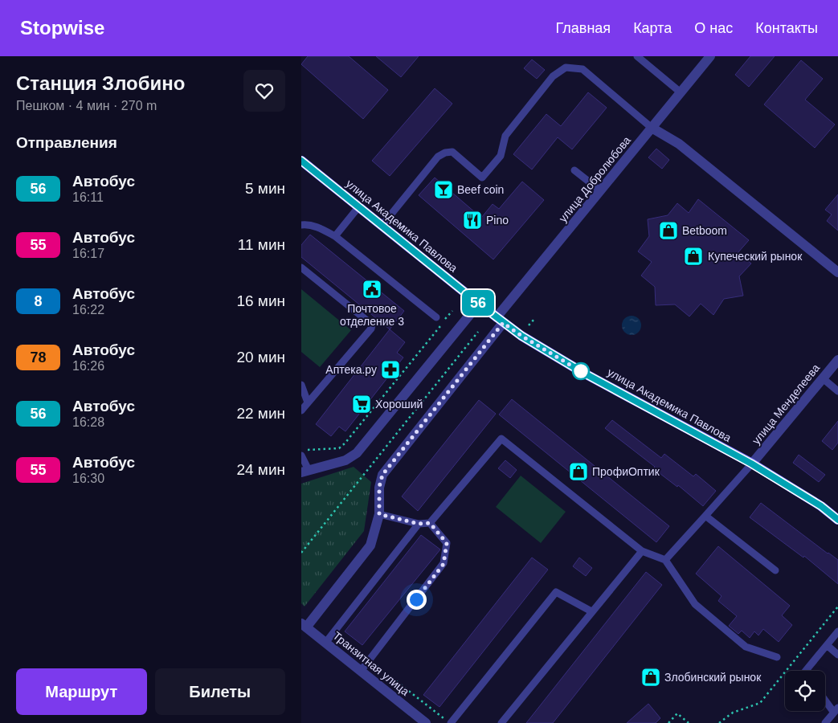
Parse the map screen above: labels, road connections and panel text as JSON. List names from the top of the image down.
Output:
{
  "streets": {
    "main road": ["улица Академика Павлова"],
    "street": ["улица Добролюбова", "улица Менделеева", "Транзитная улица"]
  },
  "crossings": [
    ["улица Добролюбова", "улица Академика Павлова"],
    ["улица Добролюбова", "Транзитная улица"],
    ["улица Академика Павлова", "улица Менделеева"]
  ],
  "places": {
    "bar": ["Beef coin"],
    "restaurant": ["Pino"],
    "shop": [
      "Betboom",
      "Купеческий рынок",
      "ПрофиОптик",
      "Злобинский рынок"
    ],
    "public building": ["Почтовое отделение 3"],
    "pharmacy": ["Аптека.ру"],
    "supermarket": ["Хороший"]
  },
  "lines": ["bus line 56"],
  "page": {
    "header": "Stopwise",
    "nav": [
      "Главная",
      "Карта",
      "О нас",
      "Контакты"
    ],
    "heading": [
      ["Станция Злобино", "Пешком · 4 мин · 270 m"],
      "Отправления"
    ],
    "on_map": "56",
    "list": [
      {
        "mark": "56",
        "name": "Автобус",
        "note": "16:11",
        "value": "5 мин"
      },
      {
        "mark": "55",
        "name": "Автобус",
        "note": "16:17",
        "value": "11 мин"
      },
      {
        "mark": "8",
        "name": "Автобус",
        "note": "16:22",
        "value": "16 мин"
      },
      {
        "mark": "78",
        "name": "Автобус",
        "note": "16:26",
        "value": "20 мин"
      },
      {
        "mark": "56",
        "name": "Автобус",
        "note": "16:28",
        "value": "22 мин"
      },
      {
        "mark": "55",
        "name": "Автобус",
        "note": "16:30",
        "value": "24 мин"
      }
    ],
    "buttons": ["Маршрут", "Билеты"]
  }
}
